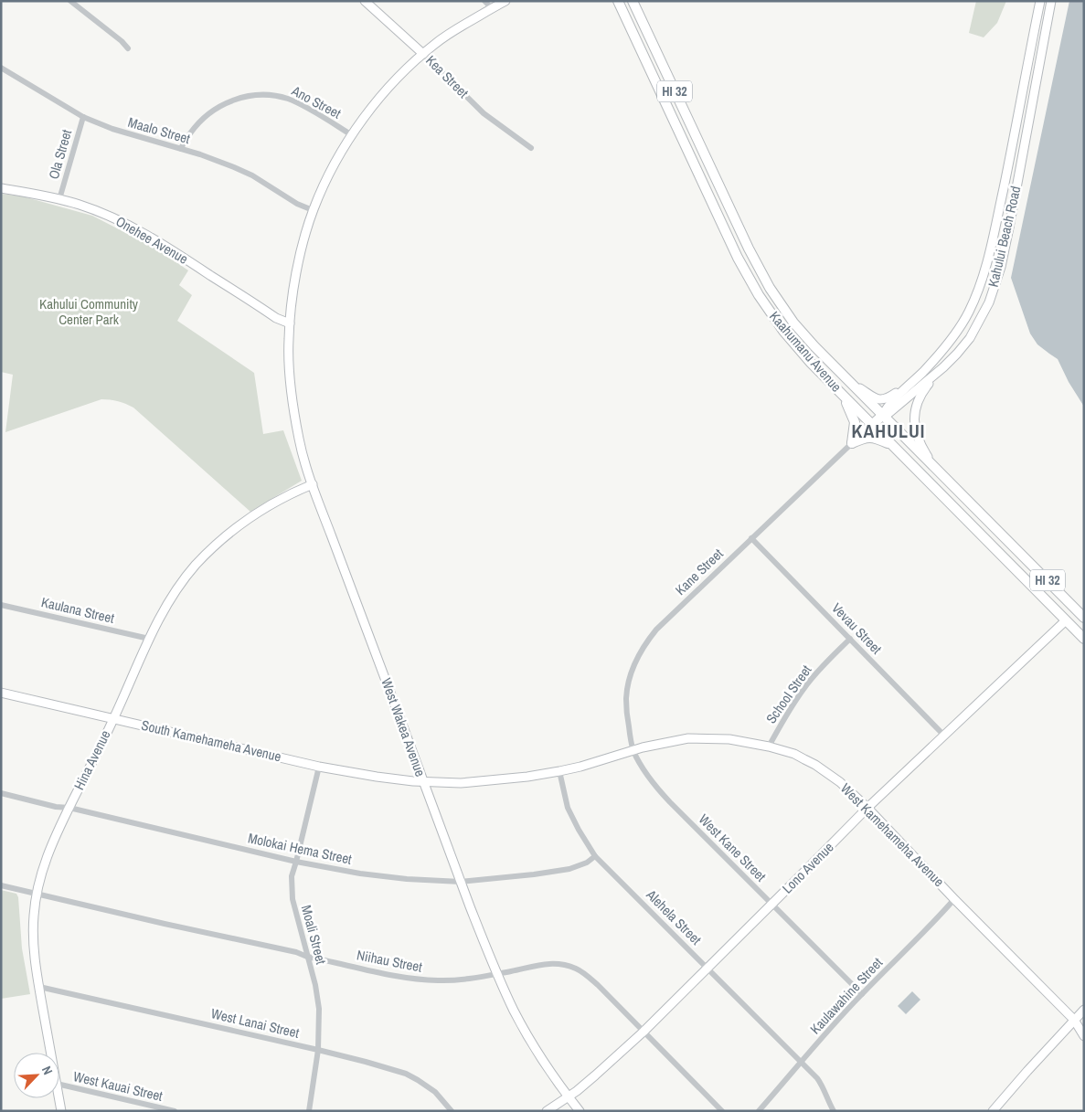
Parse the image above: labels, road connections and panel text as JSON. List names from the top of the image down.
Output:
{
  "streets": {
    "main road": ["HI 32", "Kaahumanu Avenue"],
    "street": [
      "Kea Street",
      "Ano Street",
      "Maalo Street",
      "Ola Street",
      "Kahului Beach Road",
      "Onehee Avenue",
      "Kane Street",
      "Kaulana Street",
      "Vevau Street",
      "School Street",
      "West Wakea Avenue",
      "South Kamehameha Avenue",
      "Hina Avenue",
      "West Kamehameha Avenue",
      "West Kane Street",
      "Molokai Hema Street",
      "Lono Avenue",
      "Alehela Street",
      "Moali Street",
      "Niihau Street",
      "Kaulawahine Street",
      "West Lanai Street",
      "West Kauai Street"
    ]
  },
  "crossings": [
    ["Kea Street", "West Wakea Avenue"],
    ["Ano Street", "Maalo Street"],
    ["Ano Street", "West Wakea Avenue"],
    ["Maalo Street", "Ola Street"],
    ["Maalo Street", "West Wakea Avenue"],
    ["Ola Street", "Onehee Avenue"],
    ["Kahului Beach Road", "Kaahumanu Avenue"],
    ["Onehee Avenue", "West Wakea Avenue"],
    ["Kaahumanu Avenue", "Lono Avenue"],
    ["Kane Street", "Vevau Street"],
    ["Kane Street", "West Kamehameha Avenue"],
    ["Kane Street", "West Kane Street"],
    ["Kaulana Street", "Hina Avenue"],
    ["Vevau Street", "School Street"],
    ["Vevau Street", "Lono Avenue"],
    ["School Street", "West Kamehameha Avenue"],
    ["West Wakea Avenue", "South Kamehameha Avenue"],
    ["West Wakea Avenue", "Hina Avenue"],
    ["West Wakea Avenue", "West Kamehameha Avenue"],
    ["West Wakea Avenue", "Molokai Hema Street"],
    ["West Wakea Avenue", "Lono Avenue"],
    ["West Wakea Avenue", "Niihau Street"],
    ["South Kamehameha Avenue", "Hina Avenue"],
    ["South Kamehameha Avenue", "West Kamehameha Avenue"],
    ["South Kamehameha Avenue", "Moali Street"],
    ["Hina Avenue", "Molokai Hema Street"],
    ["Hina Avenue", "Niihau Street"],
    ["Hina Avenue", "West Lanai Street"],
    ["West Kamehameha Avenue", "West Kane Street"],
    ["West Kamehameha Avenue", "Lono Avenue"],
    ["West Kamehameha Avenue", "Alehela Street"],
    ["West Kamehameha Avenue", "Kaulawahine Street"],
    ["West Kane Street", "Lono Avenue"],
    ["West Kane Street", "Kaulawahine Street"],
    ["Molokai Hema Street", "Alehela Street"],
    ["Molokai Hema Street", "Moali Street"],
    ["Lono Avenue", "Alehela Street"],
    ["Lono Avenue", "Niihau Street"],
    ["Alehela Street", "Kaulawahine Street"],
    ["Moali Street", "Niihau Street"],
    ["Moali Street", "West Lanai Street"]
  ],
  "districts": ["KAHULUI"],
  "parks": ["Kahului Community Center Park"],
  "north": "top right"
}
